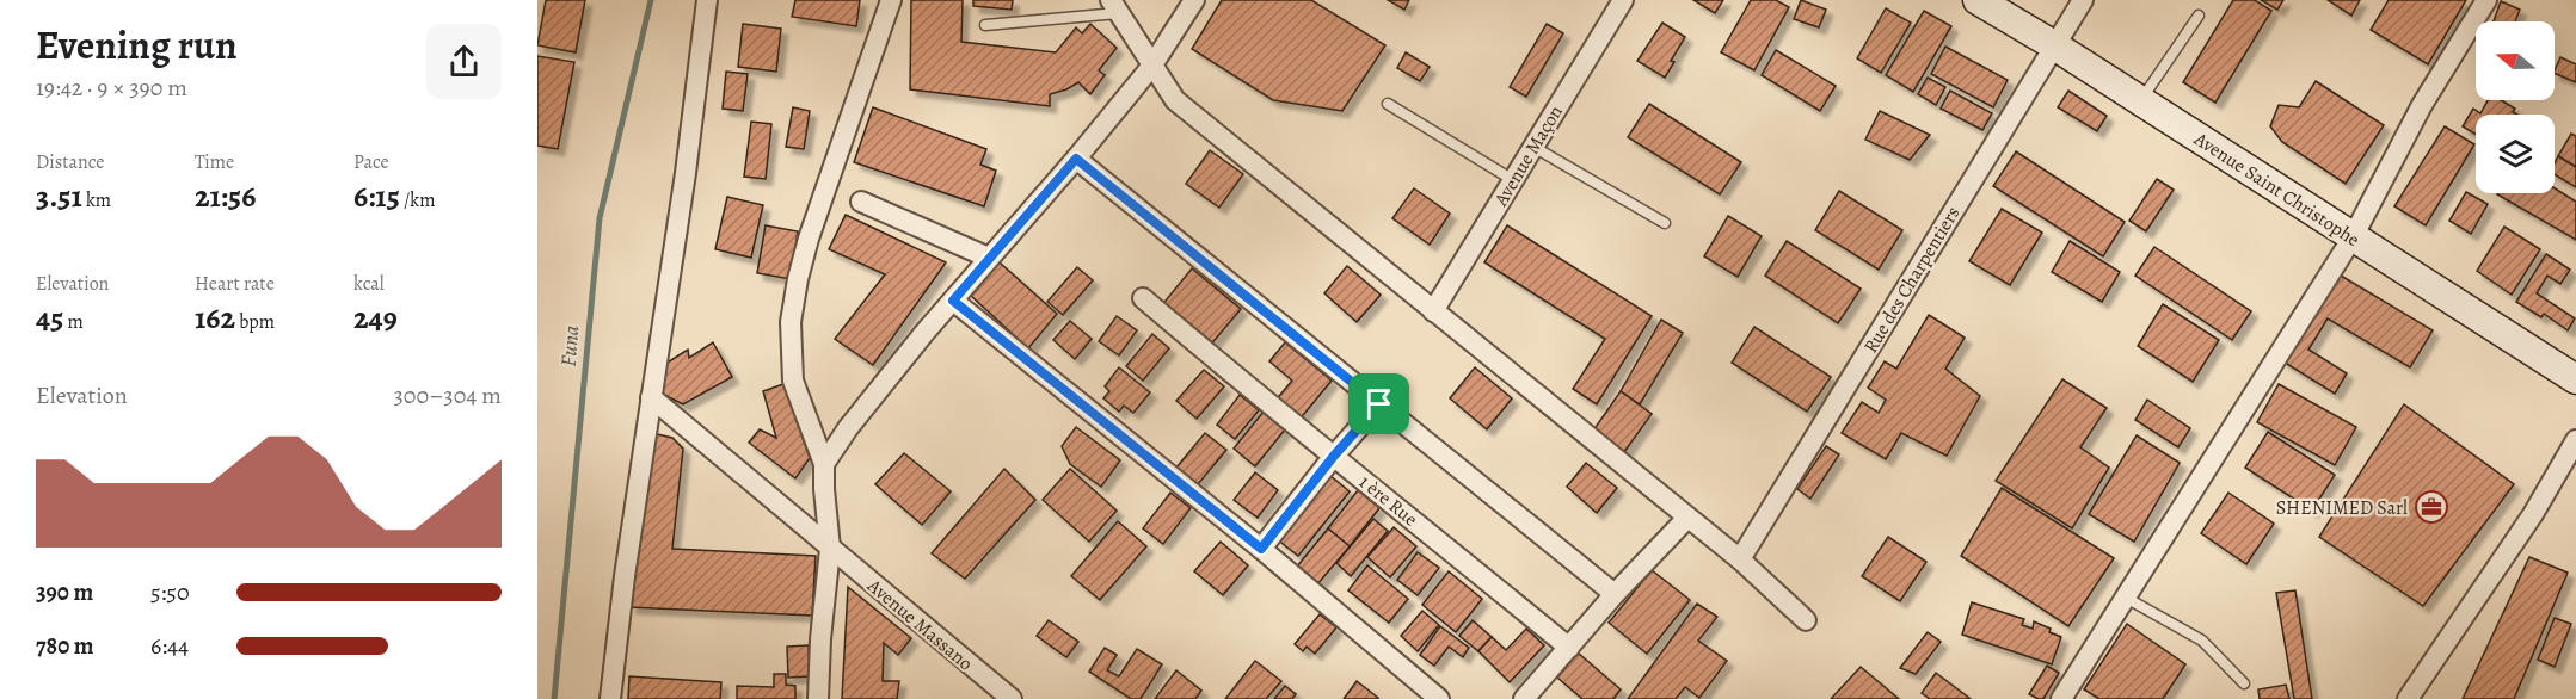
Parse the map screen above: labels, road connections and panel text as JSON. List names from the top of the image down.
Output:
{
  "streets": {
    "street": [
      "Avenue Maçon",
      "Avenue Saint Christophe",
      "Rue des Charpentiers",
      "1 ère Rue",
      "Avenue Massano"
    ]
  },
  "crossings": [
    ["Avenue Saint Christophe", "Rue des Charpentiers"]
  ],
  "water": ["Funa"],
  "places": {
    "office": ["SHENIMED Sarl"]
  },
  "north": "left",
  "page": {
    "heading": ["Evening run", "19:42 · 9 × 390 m"],
    "stats": [
      ["Distance", "3.51 km"],
      ["Time", "21:56"],
      ["Pace", "6:15 /km"],
      ["Elevation", "45 m"],
      ["Heart rate", "162 bpm"],
      ["kcal", "249"]
    ],
    "chart": ["Elevation", "300–304 m"],
    "list": [
      {
        "name": "390 m",
        "note": "5:50"
      },
      {
        "name": "780 m",
        "note": "6:44"
      }
    ]
  }
}
